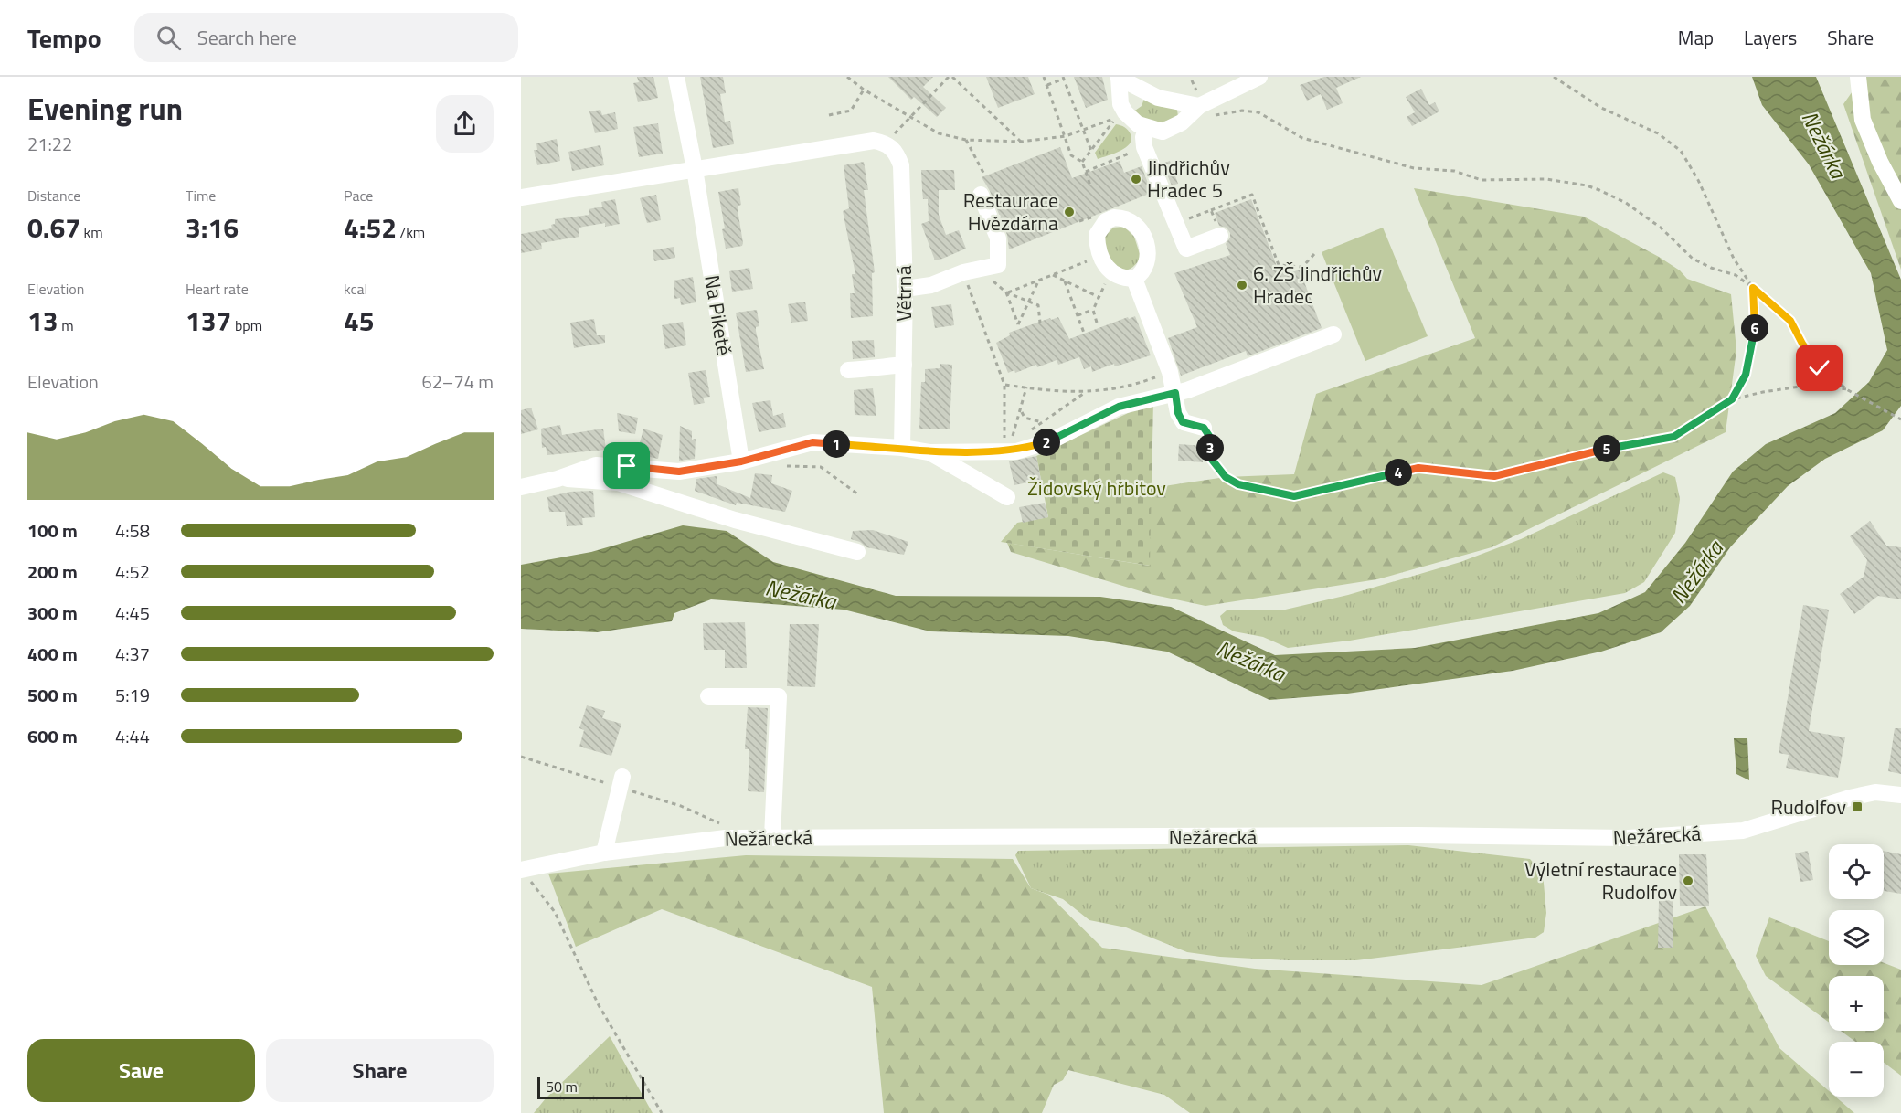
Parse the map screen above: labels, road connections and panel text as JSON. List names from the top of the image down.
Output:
{
  "streets": {
    "street": ["Větrná", "Na Piketě", "Nežárecká"]
  },
  "water": ["Nežárka"],
  "parks": ["Židovský hřbitov"],
  "places": {
    "other": [
      "Jindřichův Hradec 5",
      "Restaurace Hvězdárna",
      "6. ZŠ Jindřichův Hradec",
      "Výletní restaurace Rudolfov"
    ],
    "transit": ["Rudolfov"]
  },
  "scale_bar": "50 m",
  "page": {
    "header": "Tempo",
    "search": "Search here",
    "nav": ["Map", "Layers", "Share"],
    "heading": ["Evening run", "21:22"],
    "stats": [
      ["Distance", "0.67 km"],
      ["Time", "3:16"],
      ["Pace", "4:52 /km"],
      ["Elevation", "13 m"],
      ["Heart rate", "137 bpm"],
      ["kcal", "45"]
    ],
    "pins": [
      "6",
      "2",
      "1",
      "3",
      "5",
      "4"
    ],
    "chart": ["Elevation", "62–74 m"],
    "list": [
      {
        "name": "100 m",
        "note": "4:58"
      },
      {
        "name": "200 m",
        "note": "4:52"
      },
      {
        "name": "300 m",
        "note": "4:45"
      },
      {
        "name": "400 m",
        "note": "4:37"
      },
      {
        "name": "500 m",
        "note": "5:19"
      },
      {
        "name": "600 m",
        "note": "4:44"
      }
    ],
    "map_buttons": ["+", "−"],
    "buttons": ["Save", "Share"],
    "scale": "50 m"
  }
}
